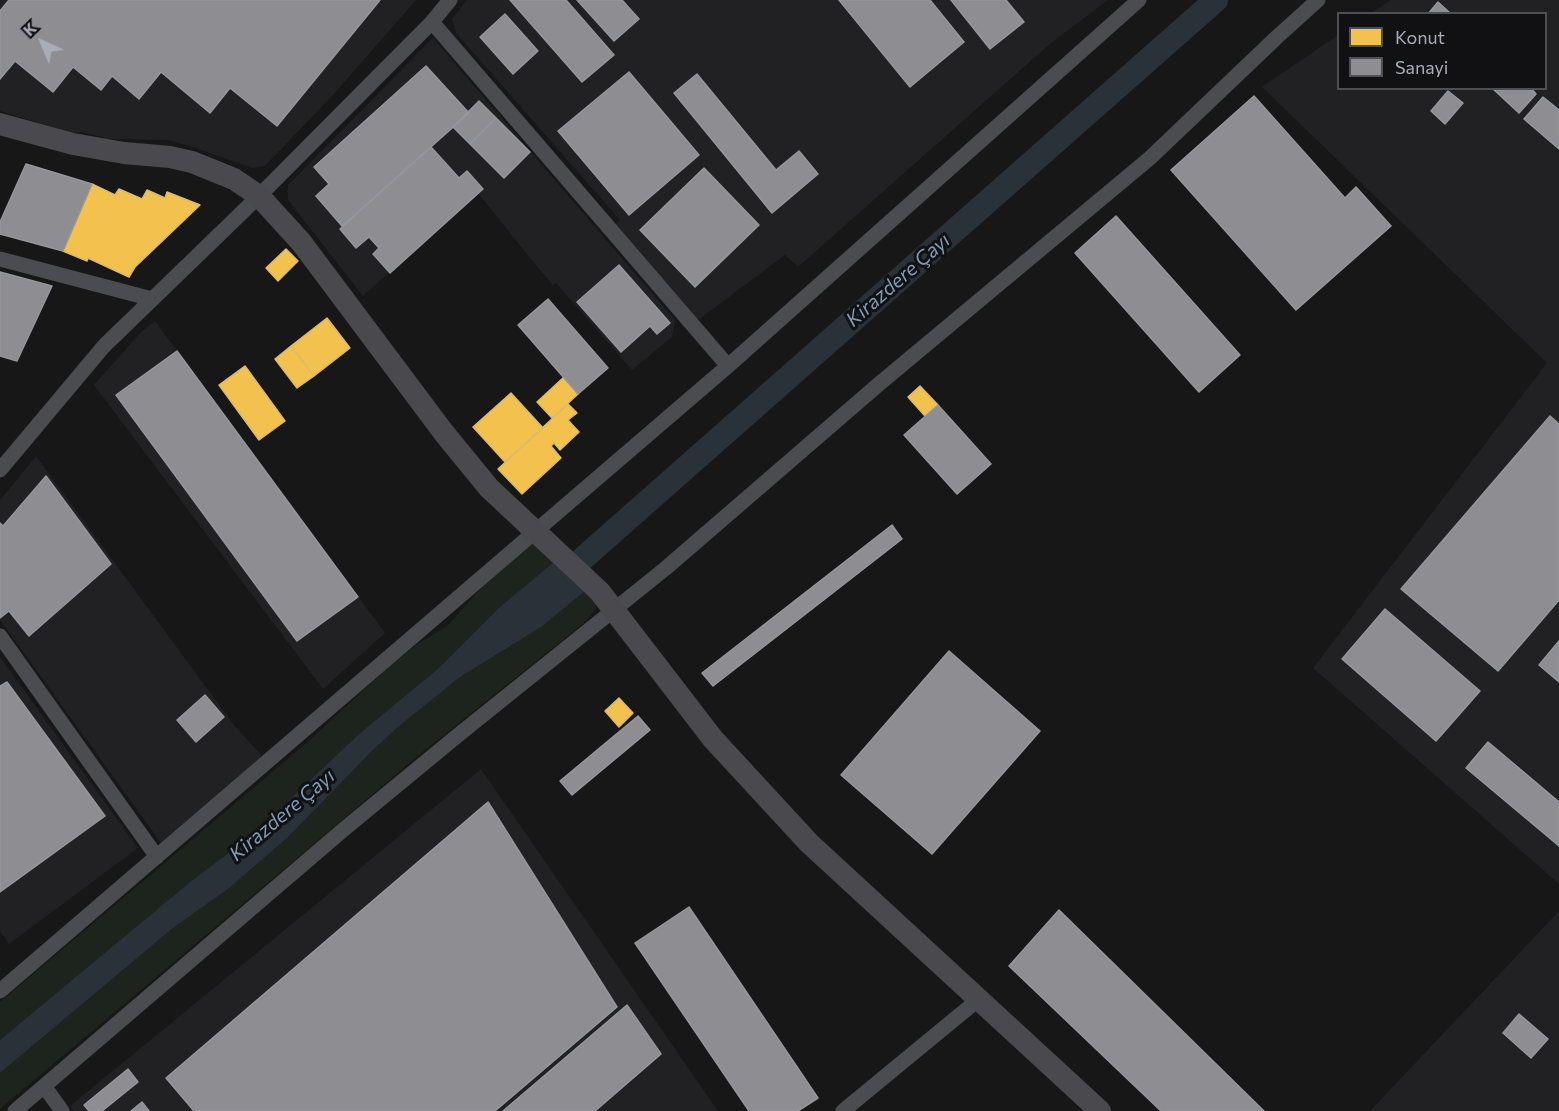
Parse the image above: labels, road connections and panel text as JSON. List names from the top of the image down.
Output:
{
  "water": ["Kirazdere Çayı"],
  "legend": ["Konut", "Sanayi"],
  "north": "top left"
}
